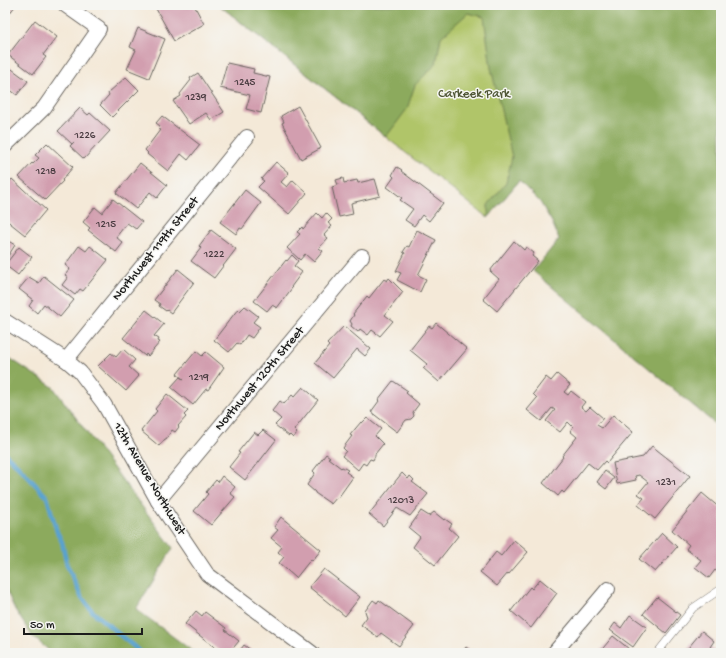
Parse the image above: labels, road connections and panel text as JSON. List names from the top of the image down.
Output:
{
  "streets": {
    "street": ["Northwest 119th Street", "Northwest 120th Street", "12th Avenue Northwest"]
  },
  "crossings": [
    ["Northwest 119th Street", "12th Avenue Northwest"],
    ["Northwest 120th Street", "12th Avenue Northwest"]
  ],
  "parks": ["Carkeek Park"],
  "house_numbers": [
    "1245",
    "1239",
    "1226",
    "1218",
    "1215",
    "1222",
    "1219",
    "1231",
    "12013"
  ],
  "scale_bar": "50 m"
}
